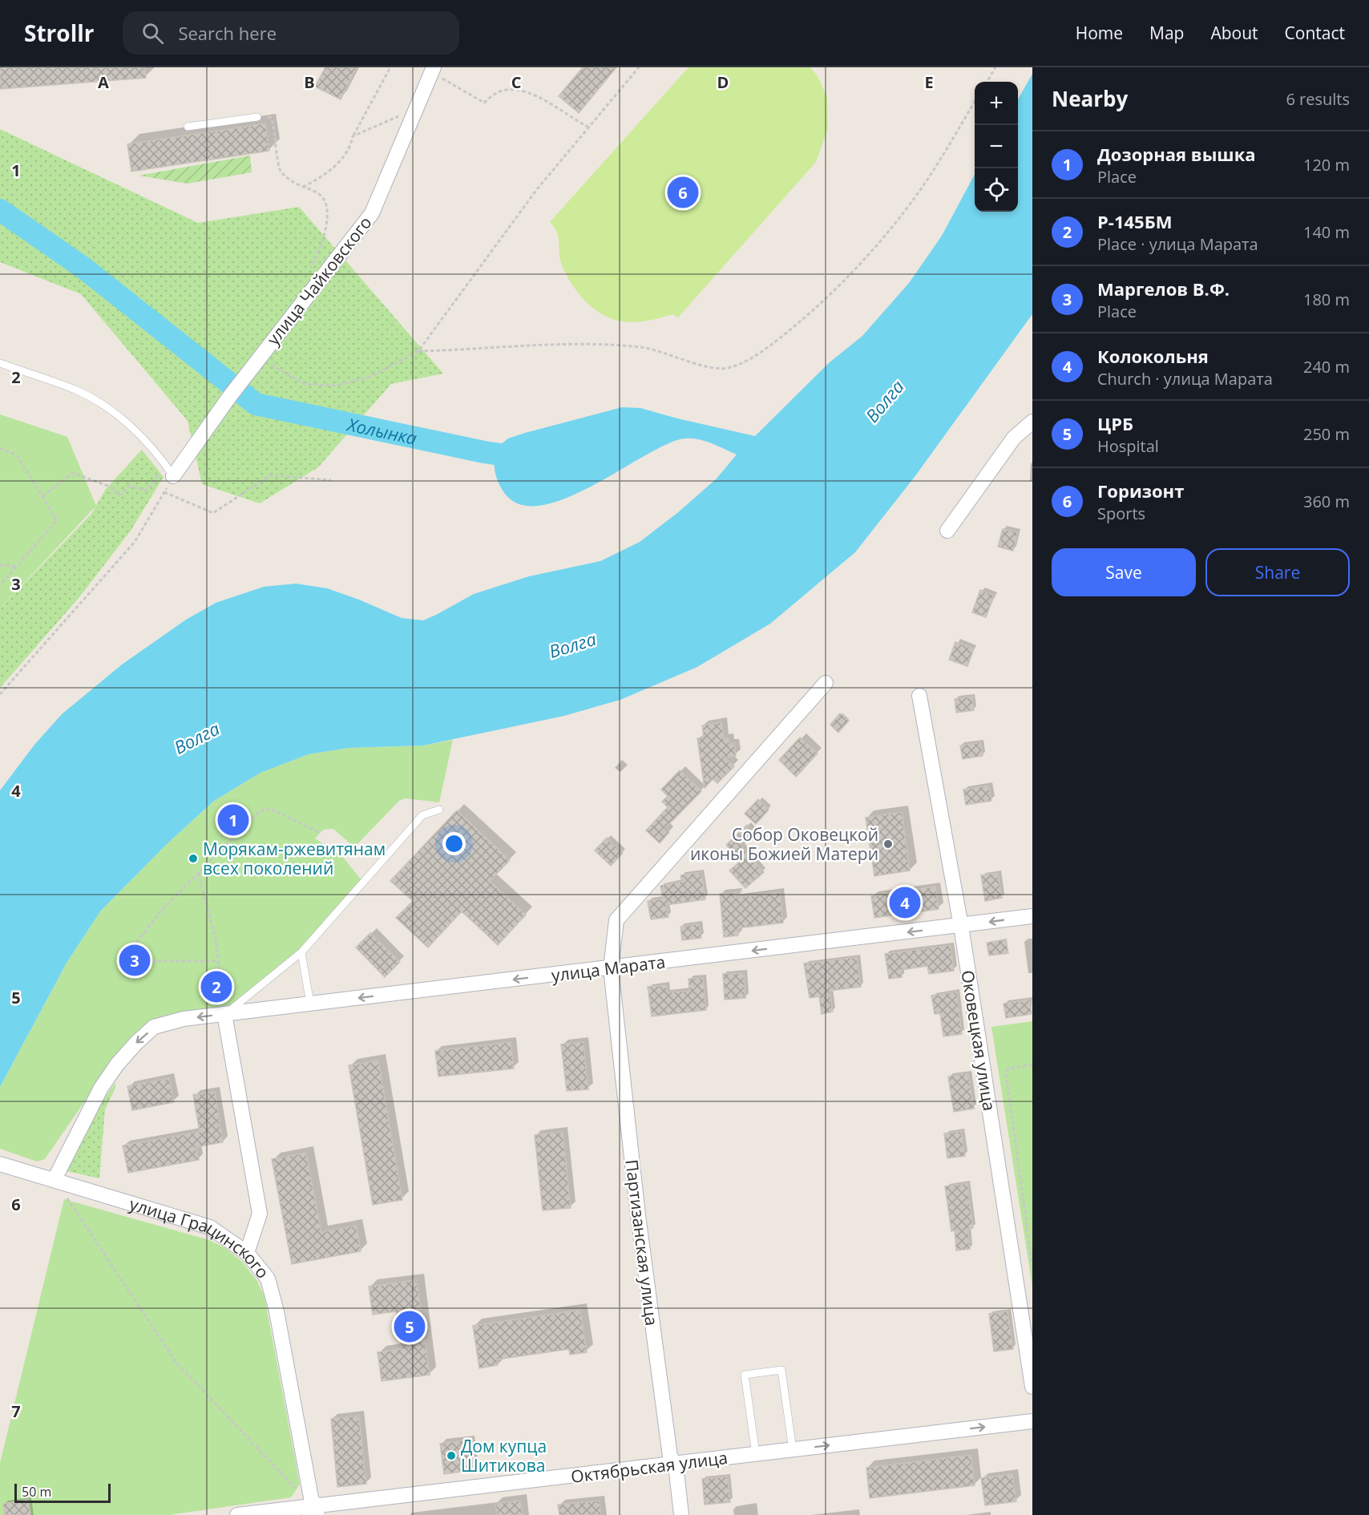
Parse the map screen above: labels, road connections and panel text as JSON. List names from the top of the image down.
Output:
{
  "streets": {
    "street": [
      "улица Чайковского",
      "улица Марата",
      "Оковецкая улица",
      "улица Грацинского",
      "Партизанская улица",
      "Октябрьская улица"
    ]
  },
  "crossings": [
    ["улица Марата", "Оковецкая улица"],
    ["улица Марата", "улица Грацинского"],
    ["улица Марата", "Партизанская улица"],
    ["улица Грацинского", "Октябрьская улица"],
    ["Партизанская улица", "Октябрьская улица"]
  ],
  "one_way": ["улица Марата"],
  "water": ["Волга", "Холынка"],
  "places": ["Собор Оковецкой иконы Божией Матери", "Морякам-ржевитянам всех поколений", "Дом купца Шитикова"],
  "scale_bar": "50 m",
  "page": {
    "header": "Strollr",
    "search": "Search here",
    "nav": [
      "Home",
      "Map",
      "About",
      "Contact"
    ],
    "heading": ["Nearby", "6 results"],
    "map_buttons": ["+", "−"],
    "list": [
      {
        "mark": "1",
        "name": "Дозорная вышка",
        "note": "Place",
        "value": "120 m"
      },
      {
        "mark": "2",
        "name": "Р-145БМ",
        "note": "Place · улица Марата",
        "value": "140 m"
      },
      {
        "mark": "3",
        "name": "Маргелов В.Ф.",
        "note": "Place",
        "value": "180 m"
      },
      {
        "mark": "4",
        "name": "Колокольня",
        "note": "Church · улица Марата",
        "value": "240 m"
      },
      {
        "mark": "5",
        "name": "ЦРБ",
        "note": "Hospital",
        "value": "250 m"
      },
      {
        "mark": "6",
        "name": "Горизонт",
        "note": "Sports",
        "value": "360 m"
      }
    ],
    "pins": [
      "6",
      "1",
      "4",
      "3",
      "2",
      "5"
    ],
    "buttons": ["Save", "Share"],
    "scale": "50 m"
  },
  "grid": {
    "columns": [
      "A",
      "B",
      "C",
      "D",
      "E"
    ],
    "rows": [
      "1",
      "2",
      "3",
      "4",
      "5",
      "6",
      "7"
    ]
  }
}
